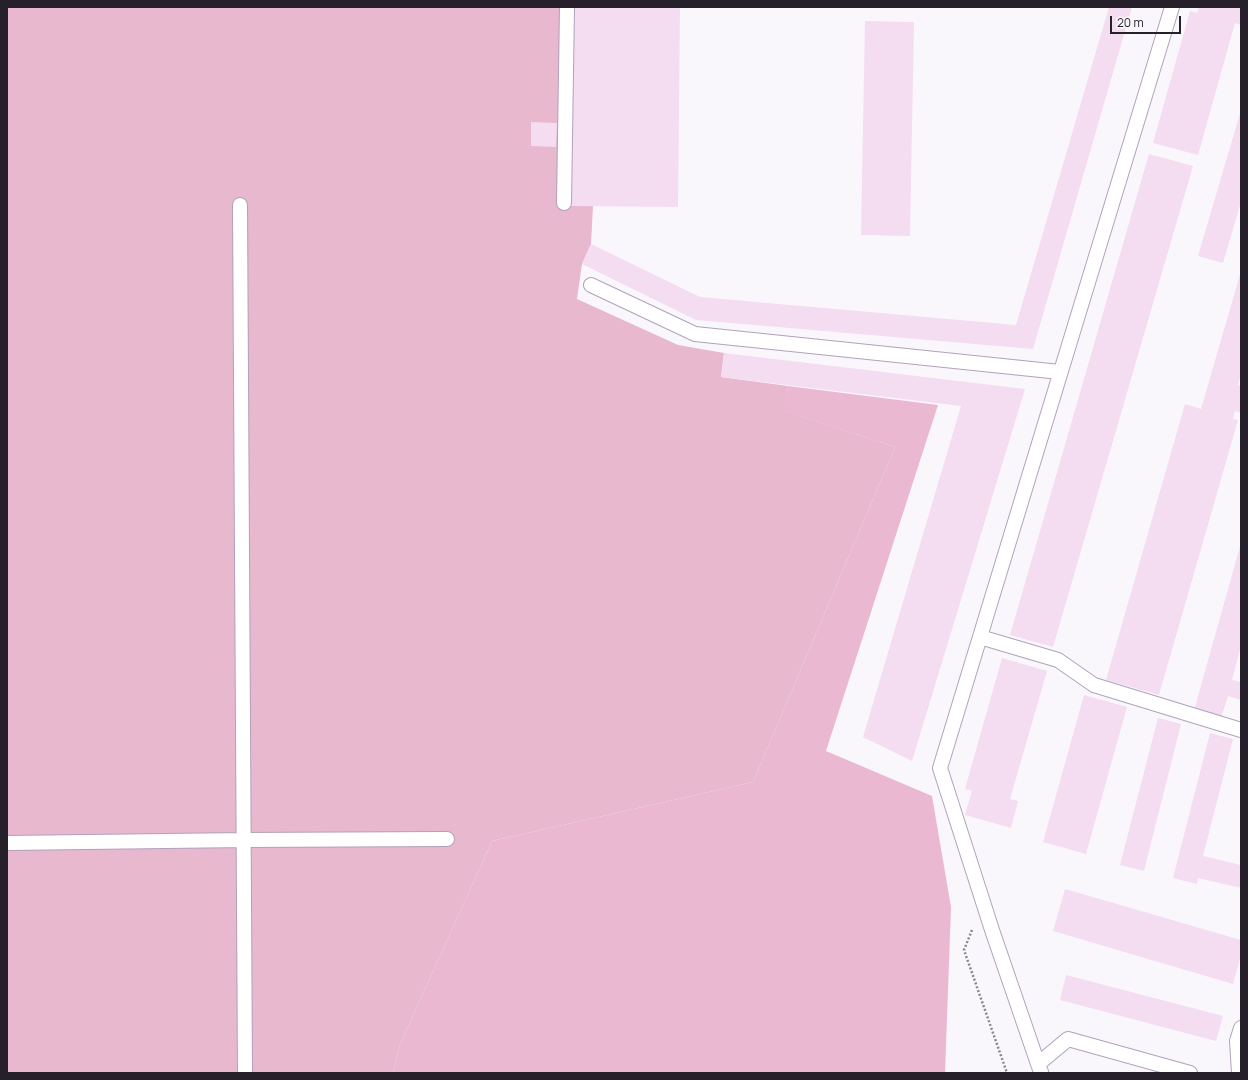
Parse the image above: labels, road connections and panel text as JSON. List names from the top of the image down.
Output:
{
  "scale_bar": "20 m"
}
